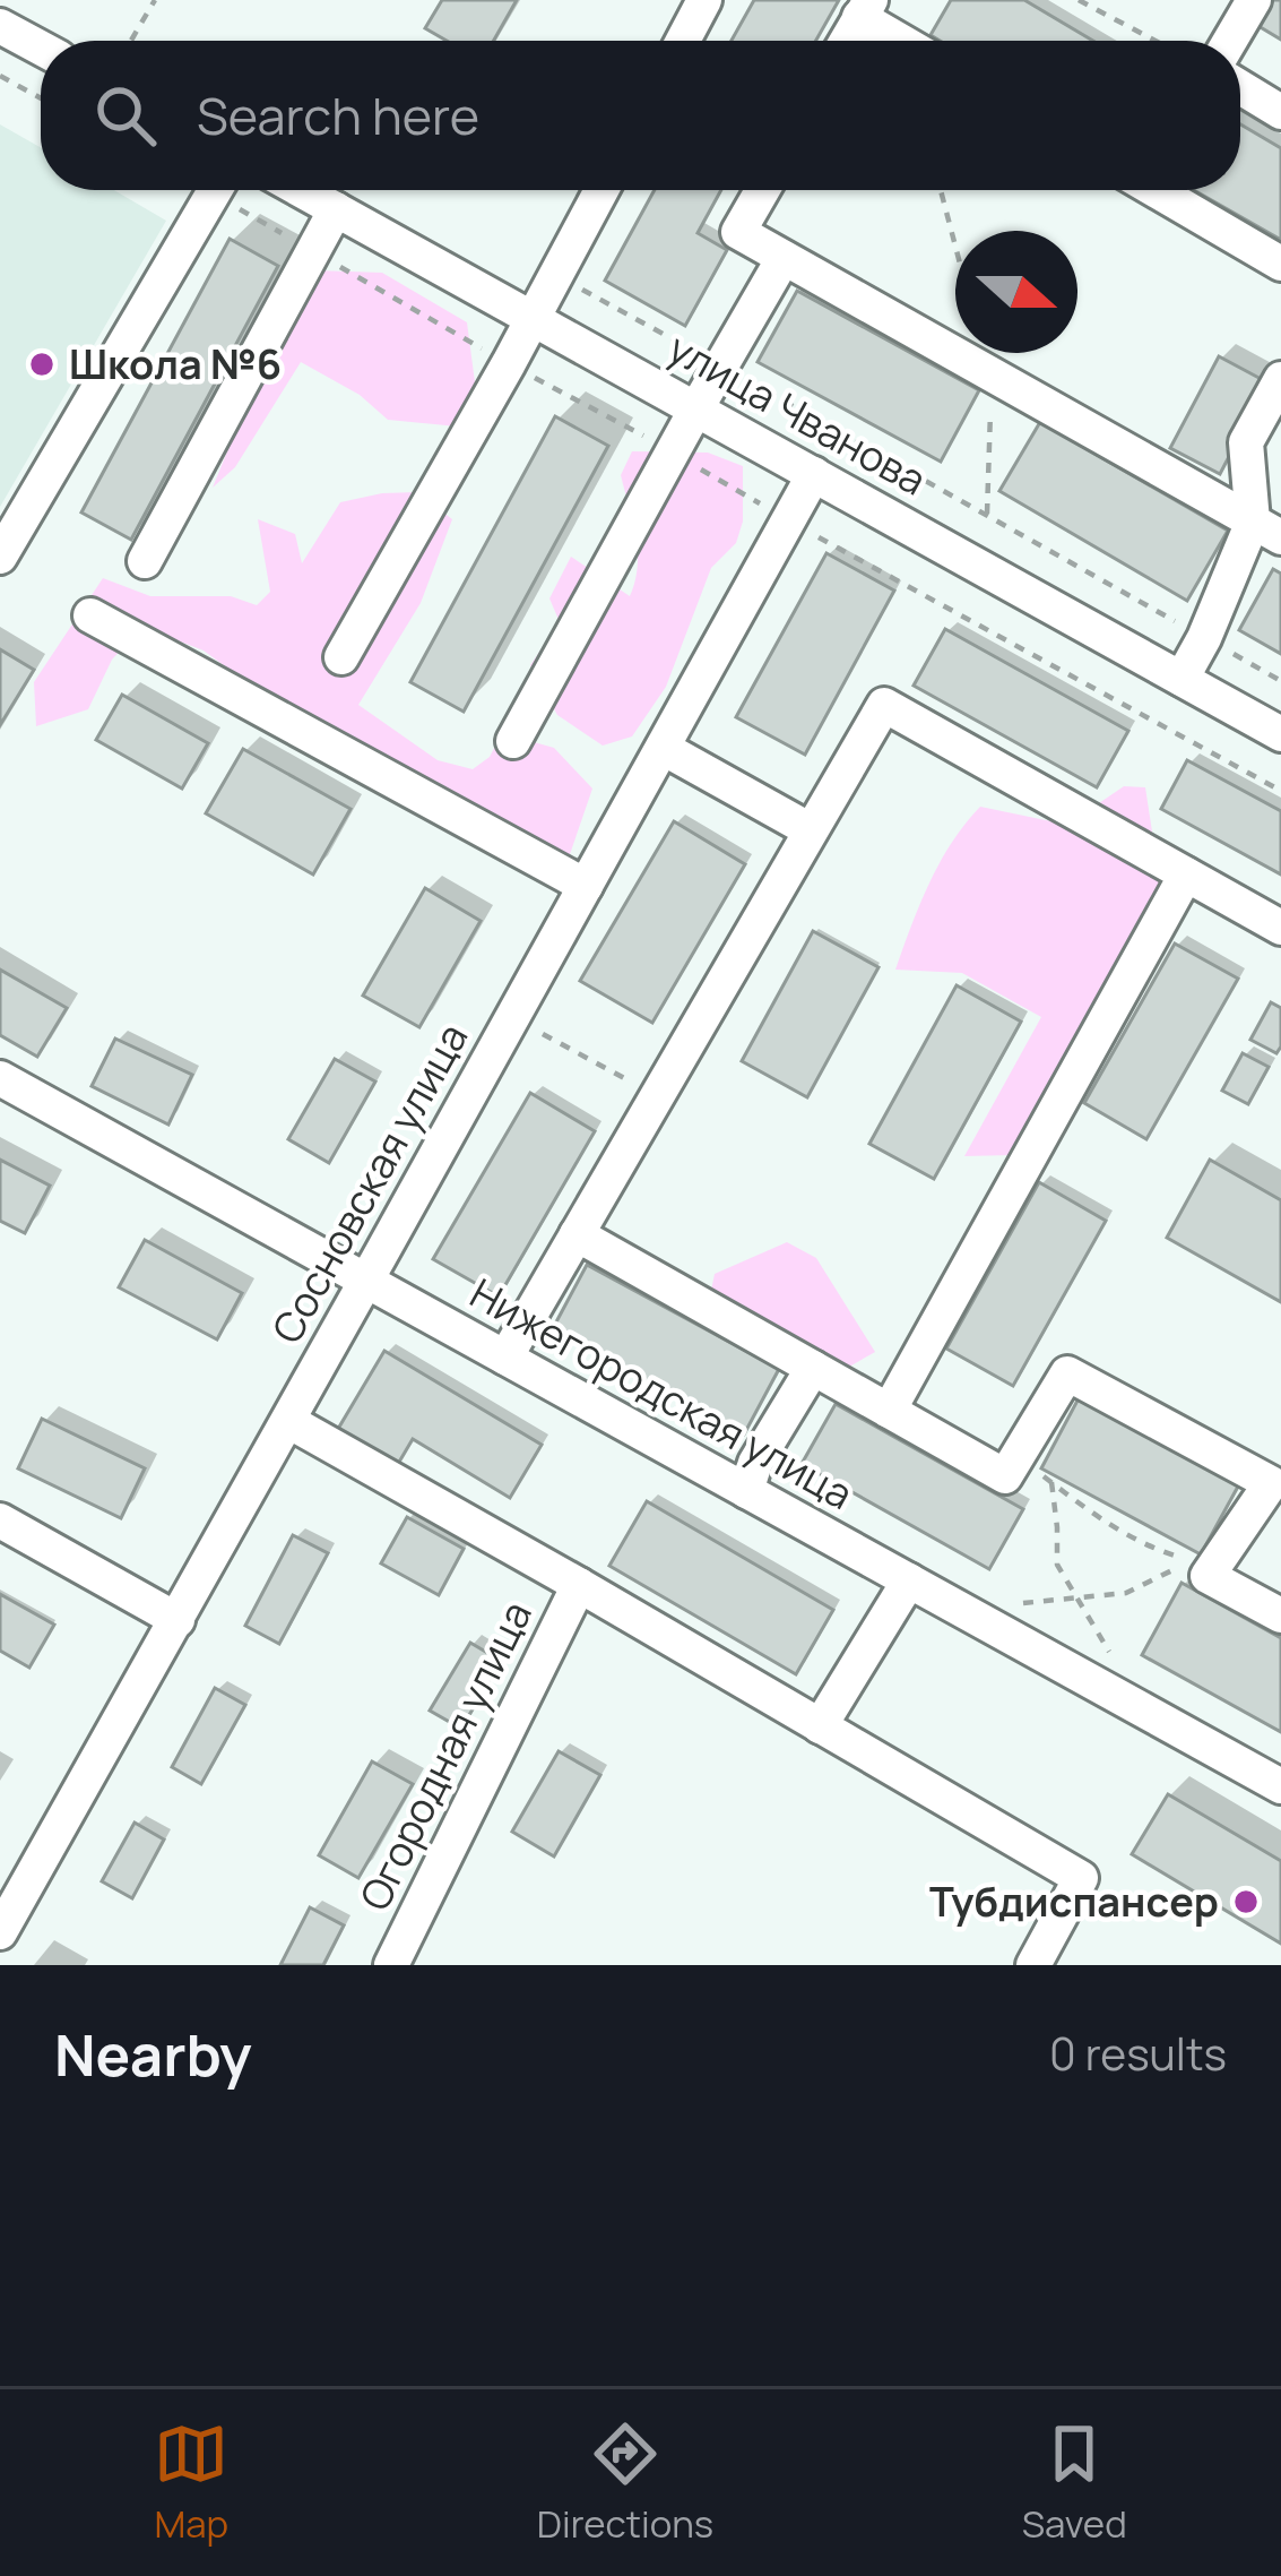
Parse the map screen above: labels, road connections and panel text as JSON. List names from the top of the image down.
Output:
{
  "streets": {
    "street": [
      "улица Чванова",
      "Сосновская улица",
      "Нижегородская улица",
      "Огородная улица"
    ]
  },
  "crossings": [
    ["улица Чванова", "Сосновская улица"],
    ["Сосновская улица", "Нижегородская улица"]
  ],
  "places": ["Школа №6", "Тубдиспансер"],
  "north": "right",
  "page": {
    "search": "Search here",
    "heading": ["Nearby", "0 results"],
    "nav": ["Map", "Directions", "Saved"]
  }
}
